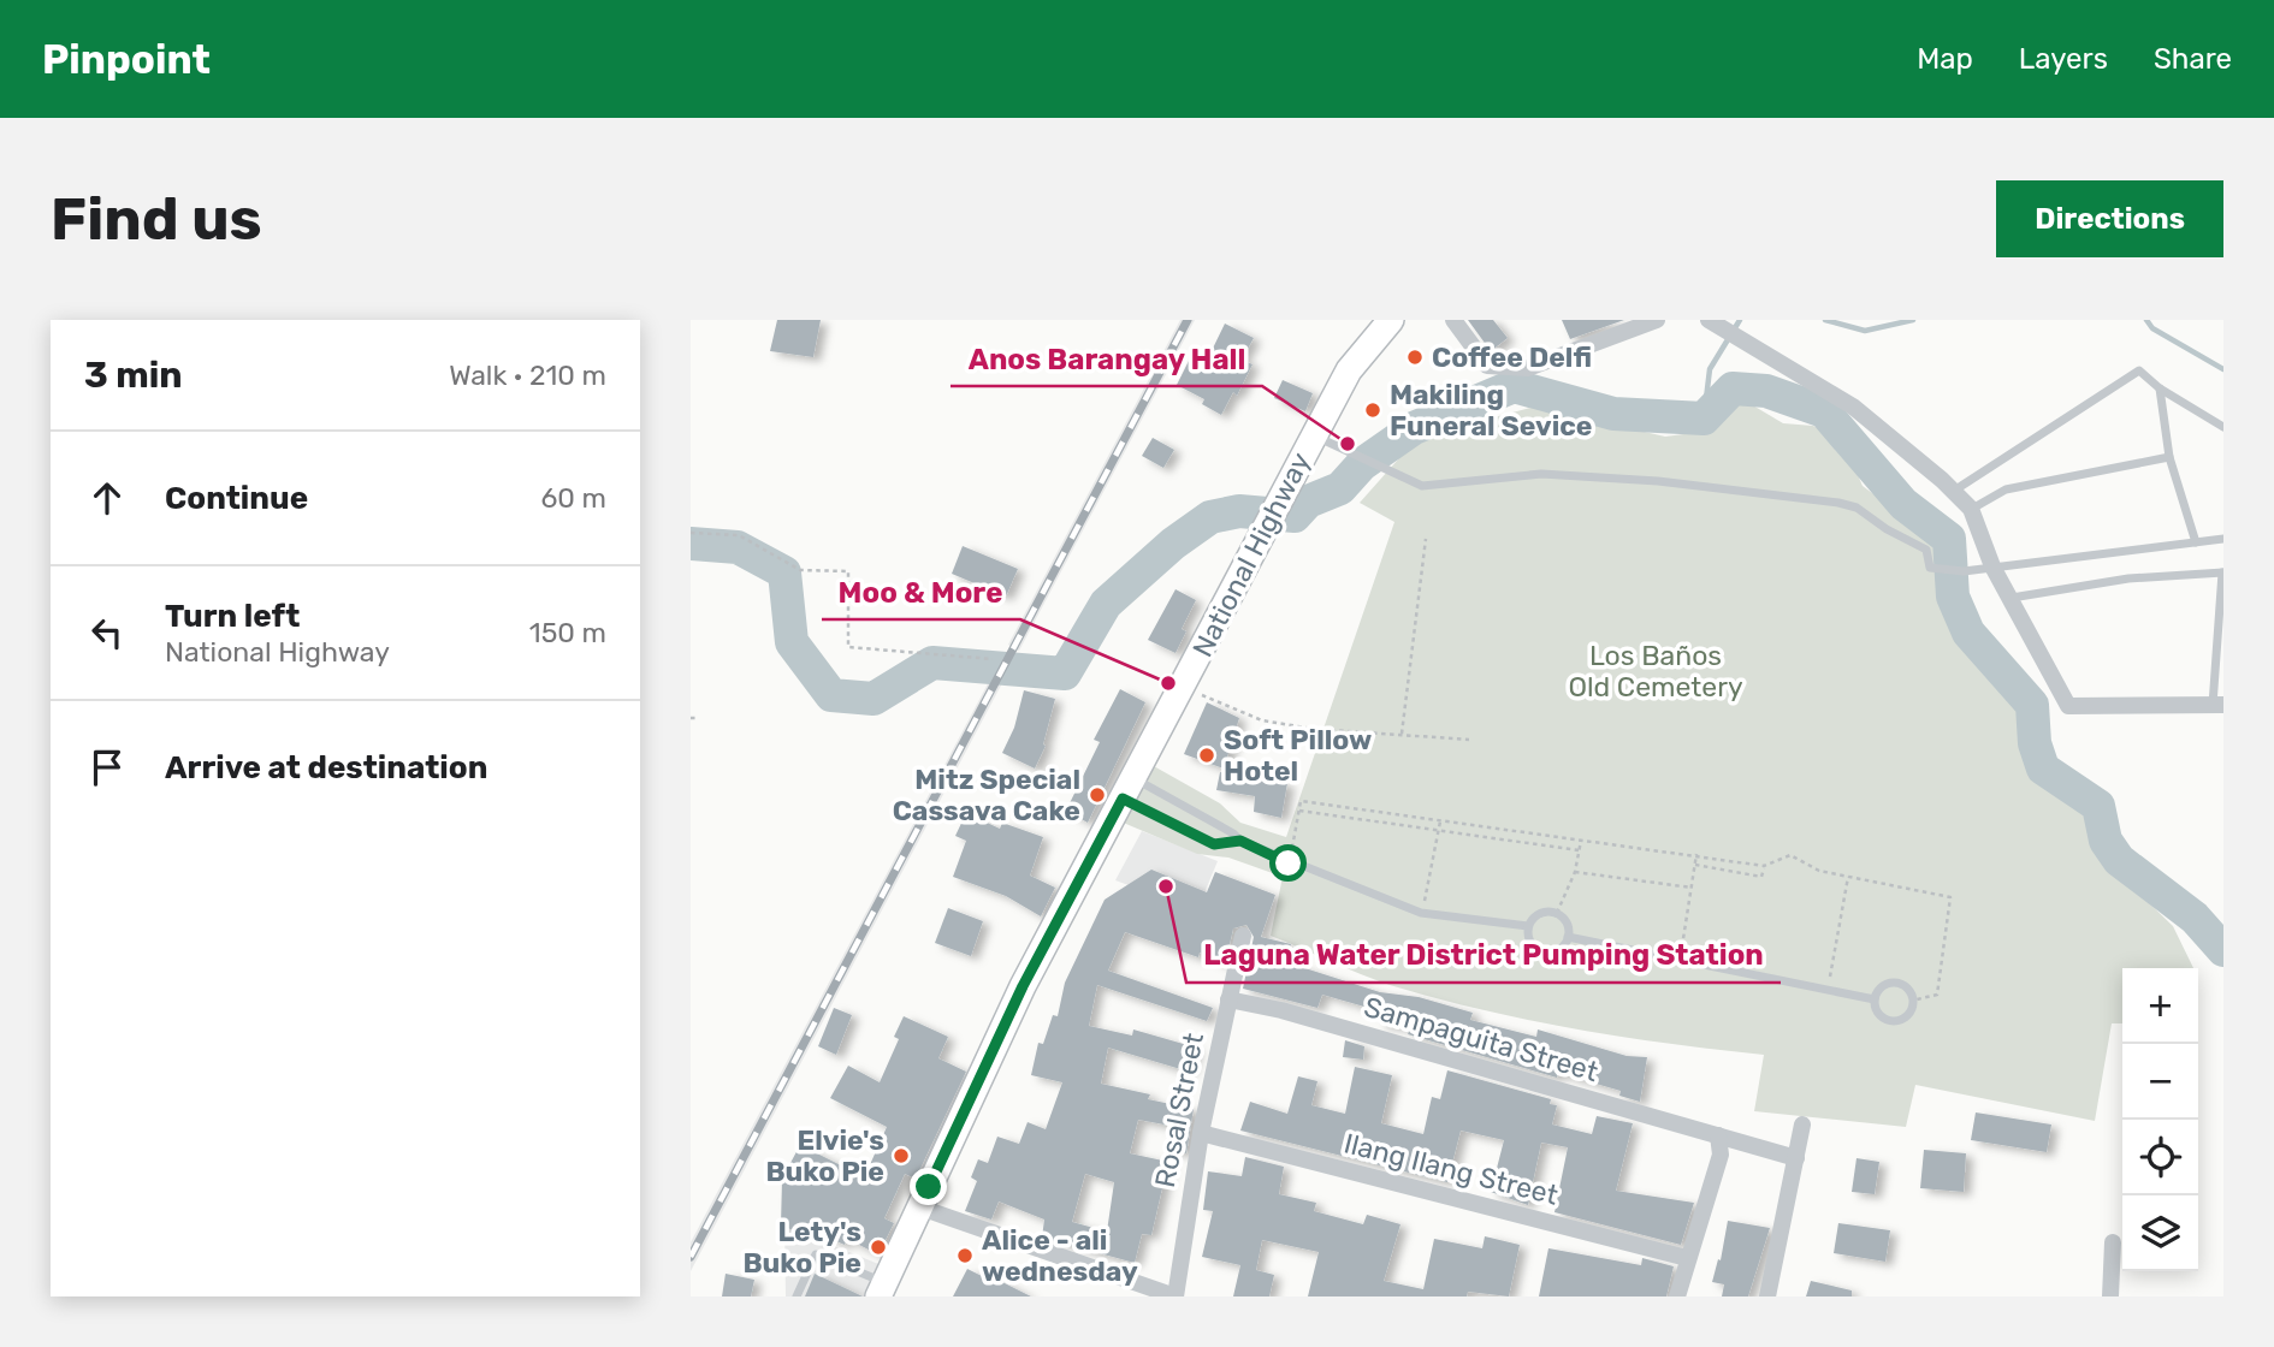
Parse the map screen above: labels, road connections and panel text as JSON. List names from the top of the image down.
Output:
{
  "streets": {
    "main road": ["National Highway"],
    "street": ["Sampaguita Street", "Rosal Street", "Ilang Ilang Street"]
  },
  "crossings": [
    ["Sampaguita Street", "Rosal Street"],
    ["Rosal Street", "Ilang Ilang Street"]
  ],
  "parks": ["Los Baños Old Cemetery"],
  "places": [
    "Coffee Delfi",
    "Makiling Funeral Sevice",
    "Anos Barangay Hall",
    "Moo & More",
    "Soft Pillow Hotel",
    "Mitz Special Cassava Cake",
    "Laguna Water District Pumping Station",
    "Elvie's Buko Pie",
    "Lety's Buko Pie",
    "Alice - ali wednesday"
  ],
  "page": {
    "header": "Pinpoint",
    "nav": ["Map", "Layers", "Share"],
    "buttons": "Directions",
    "title": "Find us",
    "heading": ["3 min", "Walk · 210 m"],
    "list": [
      ["Continue", "60 m"],
      ["Turn left", "National Highway", "150 m"],
      "Arrive at destination"
    ],
    "map_buttons": ["+", "−"]
  }
}
